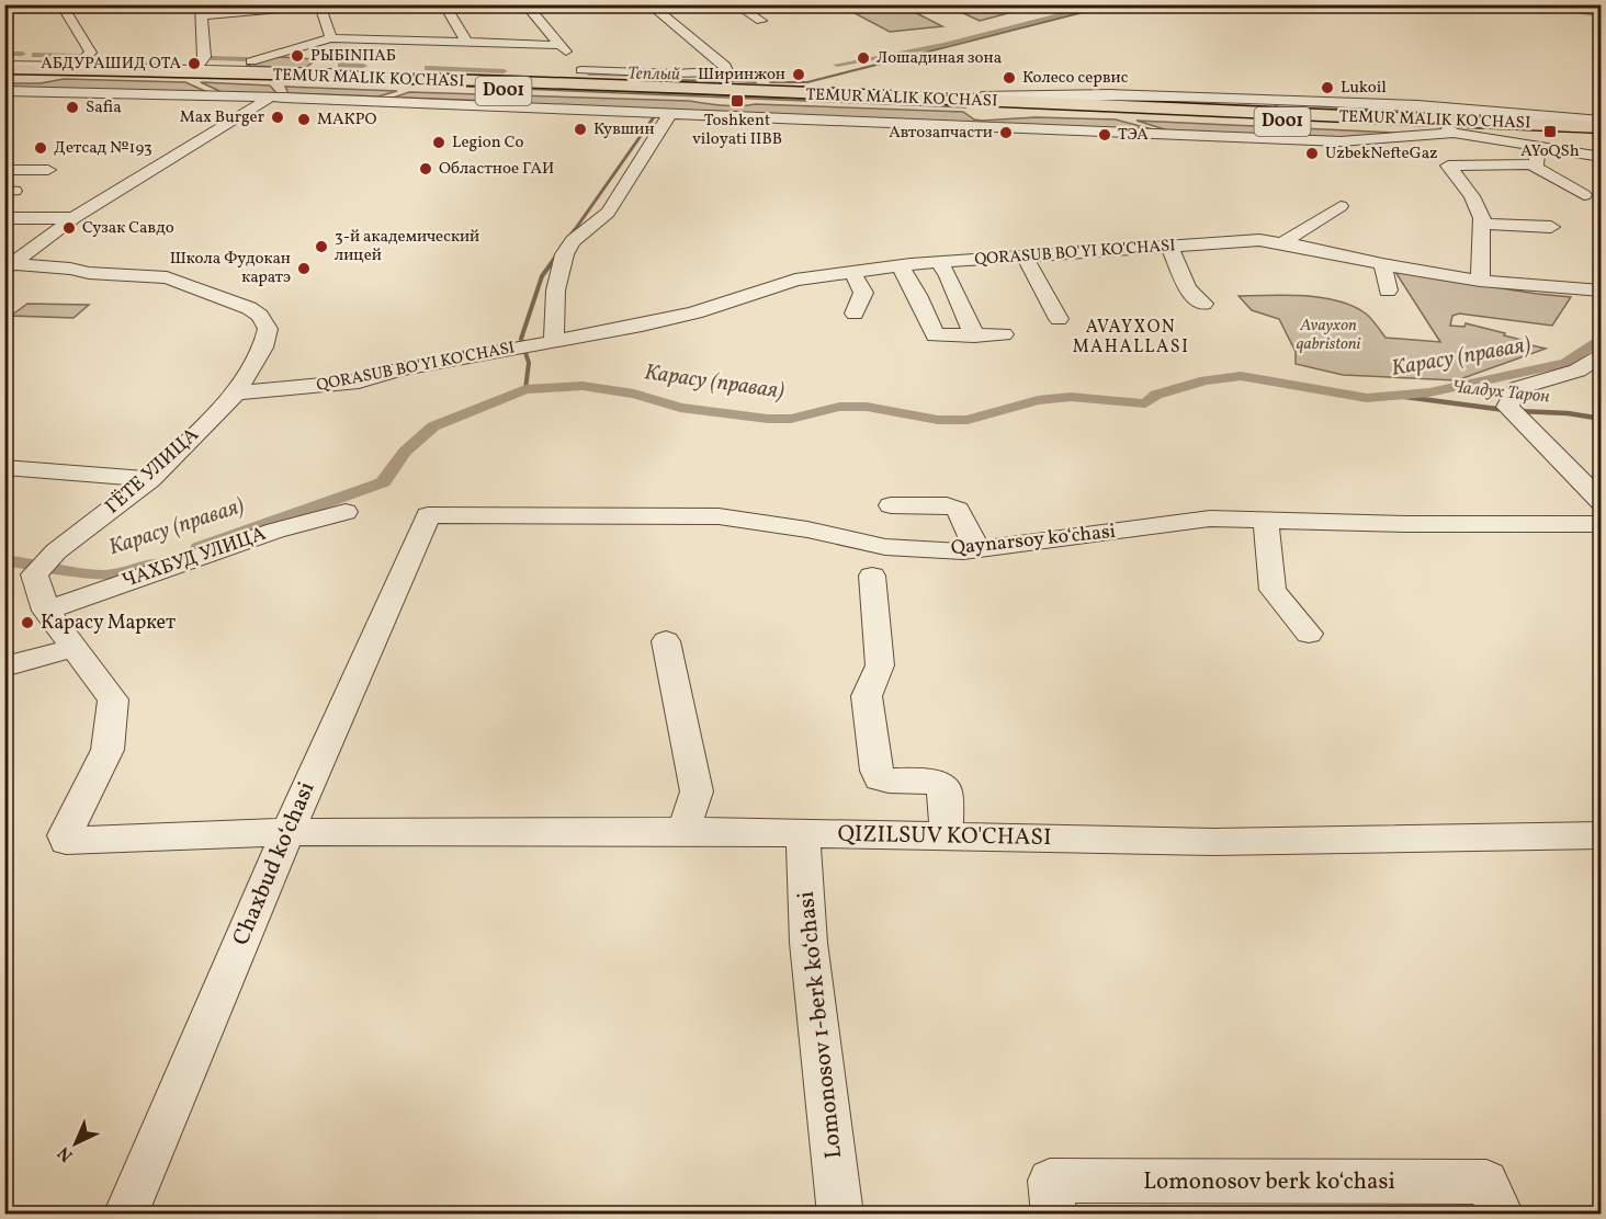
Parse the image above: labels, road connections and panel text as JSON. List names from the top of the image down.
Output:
{
  "streets": {
    "highway": ["TEMUR MALIK KO'CHASI", "D001"],
    "street": [
      "QORASUB BO'YI KO'CHASI",
      "ГЁТЕ УЛИЦА",
      "Qaynarsoy koʻchasi",
      "ЧАХБУД УЛИЦА",
      "QIZILSUV KO'CHASI",
      "Chaxbud koʻchasi",
      "Lomonosov 1-berk koʻchasi",
      "Lomonosov berk koʻchasi"
    ]
  },
  "crossings": [
    ["QORASUB BO'YI KO'CHASI", "ГЁТЕ УЛИЦА"],
    ["ГЁТЕ УЛИЦА", "ЧАХБУД УЛИЦА"],
    ["ГЁТЕ УЛИЦА", "QIZILSUV KO'CHASI"],
    ["Qaynarsoy koʻchasi", "Chaxbud koʻchasi"],
    ["QIZILSUV KO'CHASI", "Chaxbud koʻchasi"],
    ["QIZILSUV KO'CHASI", "Lomonosov 1-berk koʻchasi"]
  ],
  "districts": ["AVAYXON MAHALLASI"],
  "water": ["Теплый", "Карасу (правая)", "Чалдух Тарон"],
  "parks": ["Avayxon qabristoni"],
  "places": {
    "other": [
      "РЫБINПАБ",
      "Лошадиная зона",
      "АБДУРАШИД ОТА",
      "Ширинжон",
      "Колесо сервис",
      "Lukoil",
      "Safia",
      "Max Burger",
      "МАКРО",
      "Кувшин",
      "Автозапчасти",
      "ТЭА",
      "Legion Co",
      "Детсад №193",
      "UzbekNefteGaz",
      "Областное ГАИ",
      "Сузак Савдо",
      "3-й академический лицей",
      "Школа Фудокан каратэ",
      "Карасу Маркет"
    ],
    "transit": ["Toshkent viloyati IIBB", "AYoQSh"]
  },
  "north": "bottom left"
}
